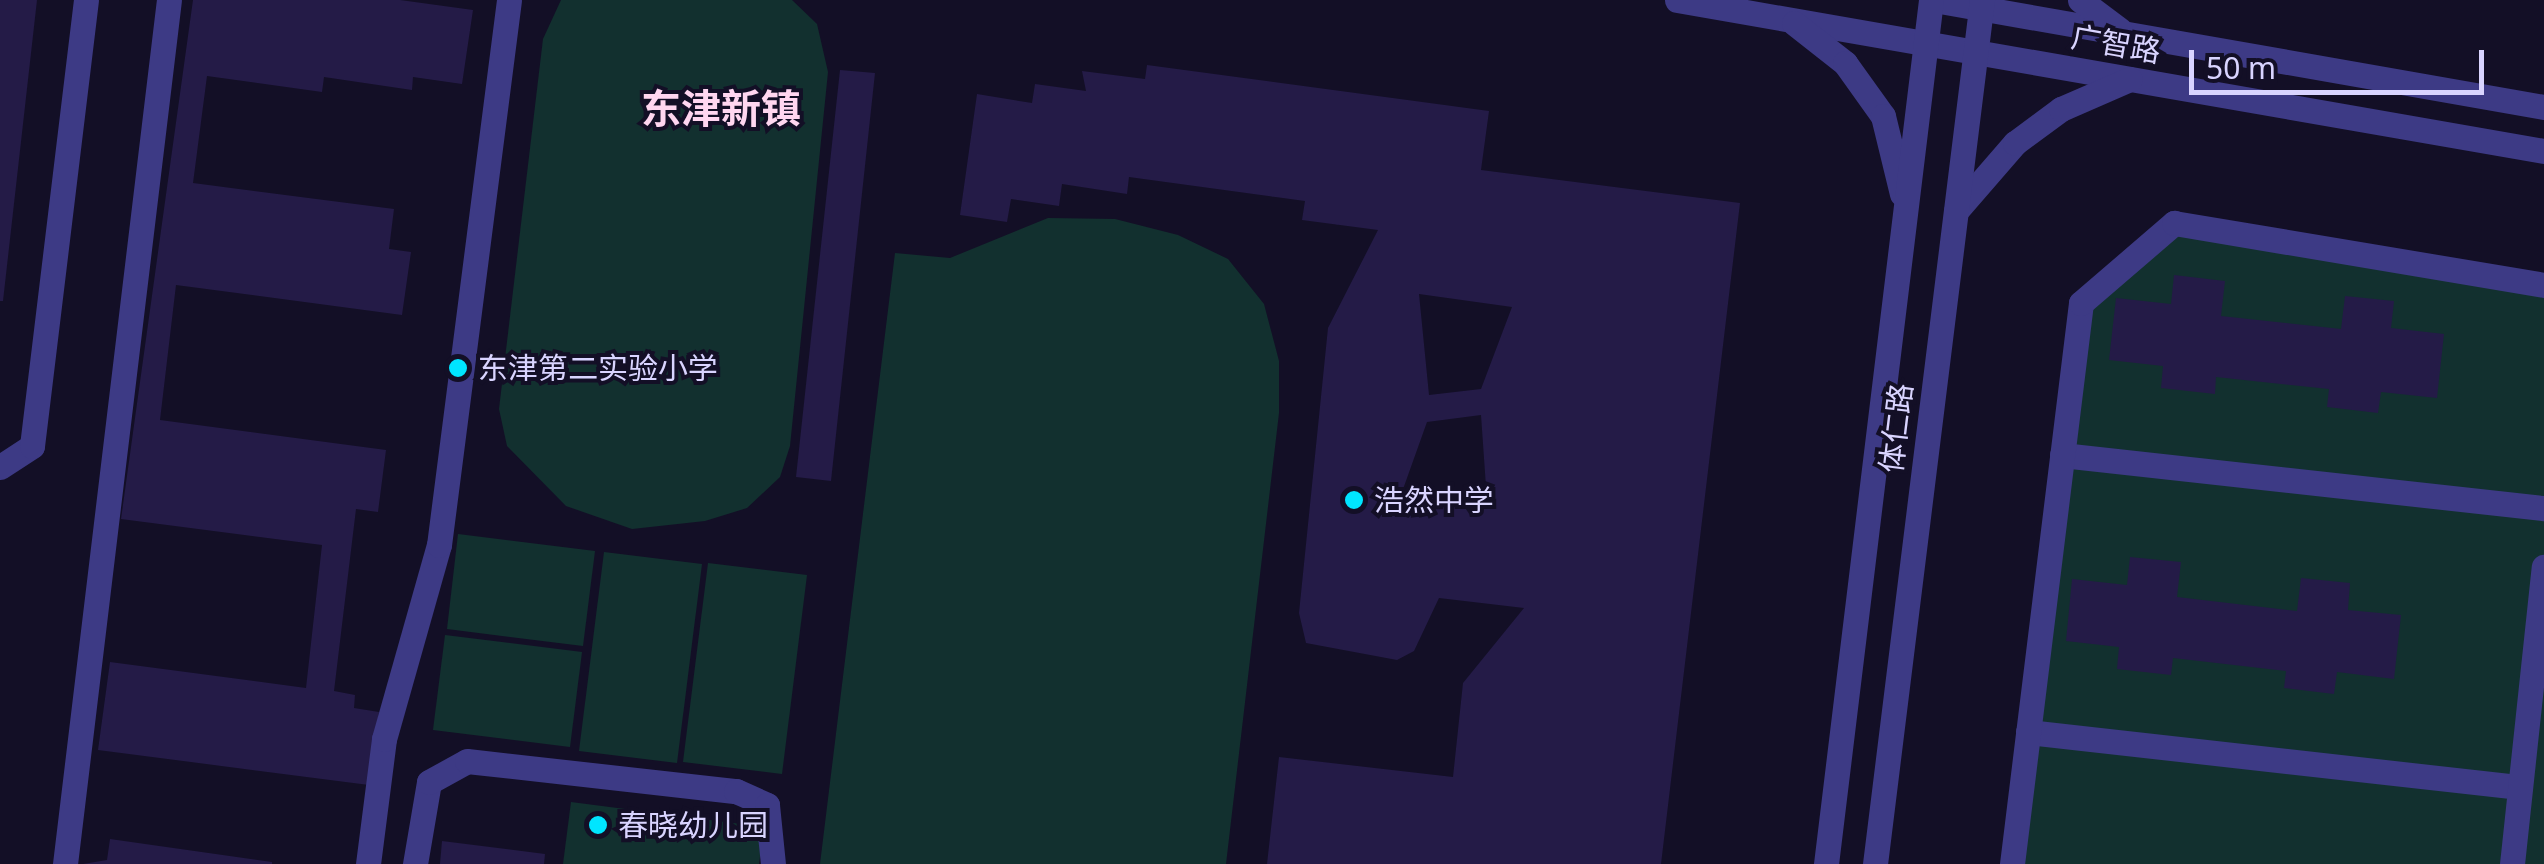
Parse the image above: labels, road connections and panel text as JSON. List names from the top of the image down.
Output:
{
  "streets": {
    "street": ["广智路", "体仁路"]
  },
  "crossings": [
    ["广智路", "体仁路"]
  ],
  "districts": ["东津新镇"],
  "places": ["东津第二实验小学", "浩然中学", "春晓幼儿园"],
  "scale_bar": "50 m"
}
